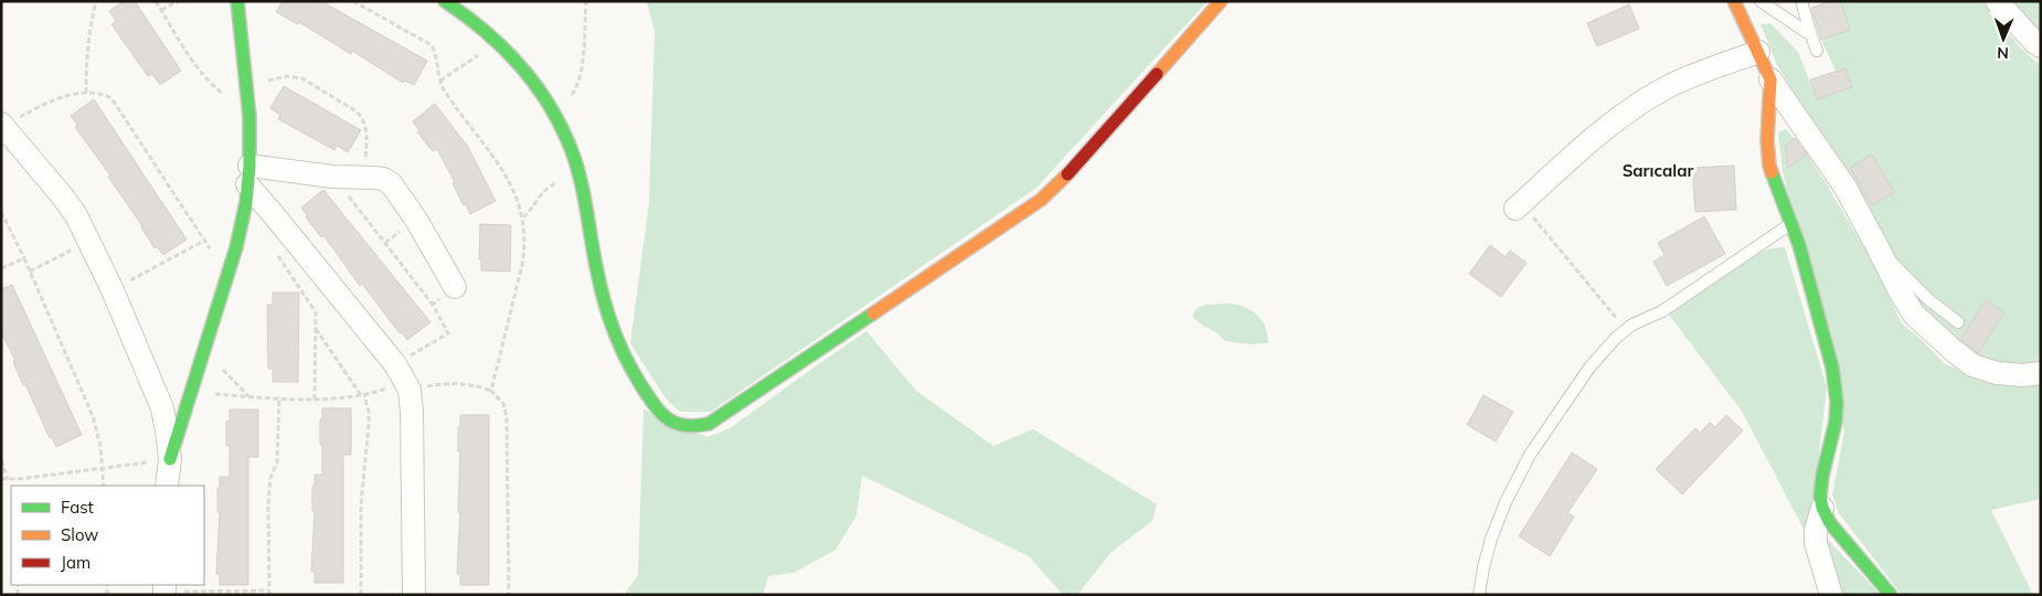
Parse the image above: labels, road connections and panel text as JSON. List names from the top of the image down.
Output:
{
  "districts": ["Sarıcalar"],
  "legend": ["Fast", "Slow", "Jam"],
  "north": "bottom"
}
